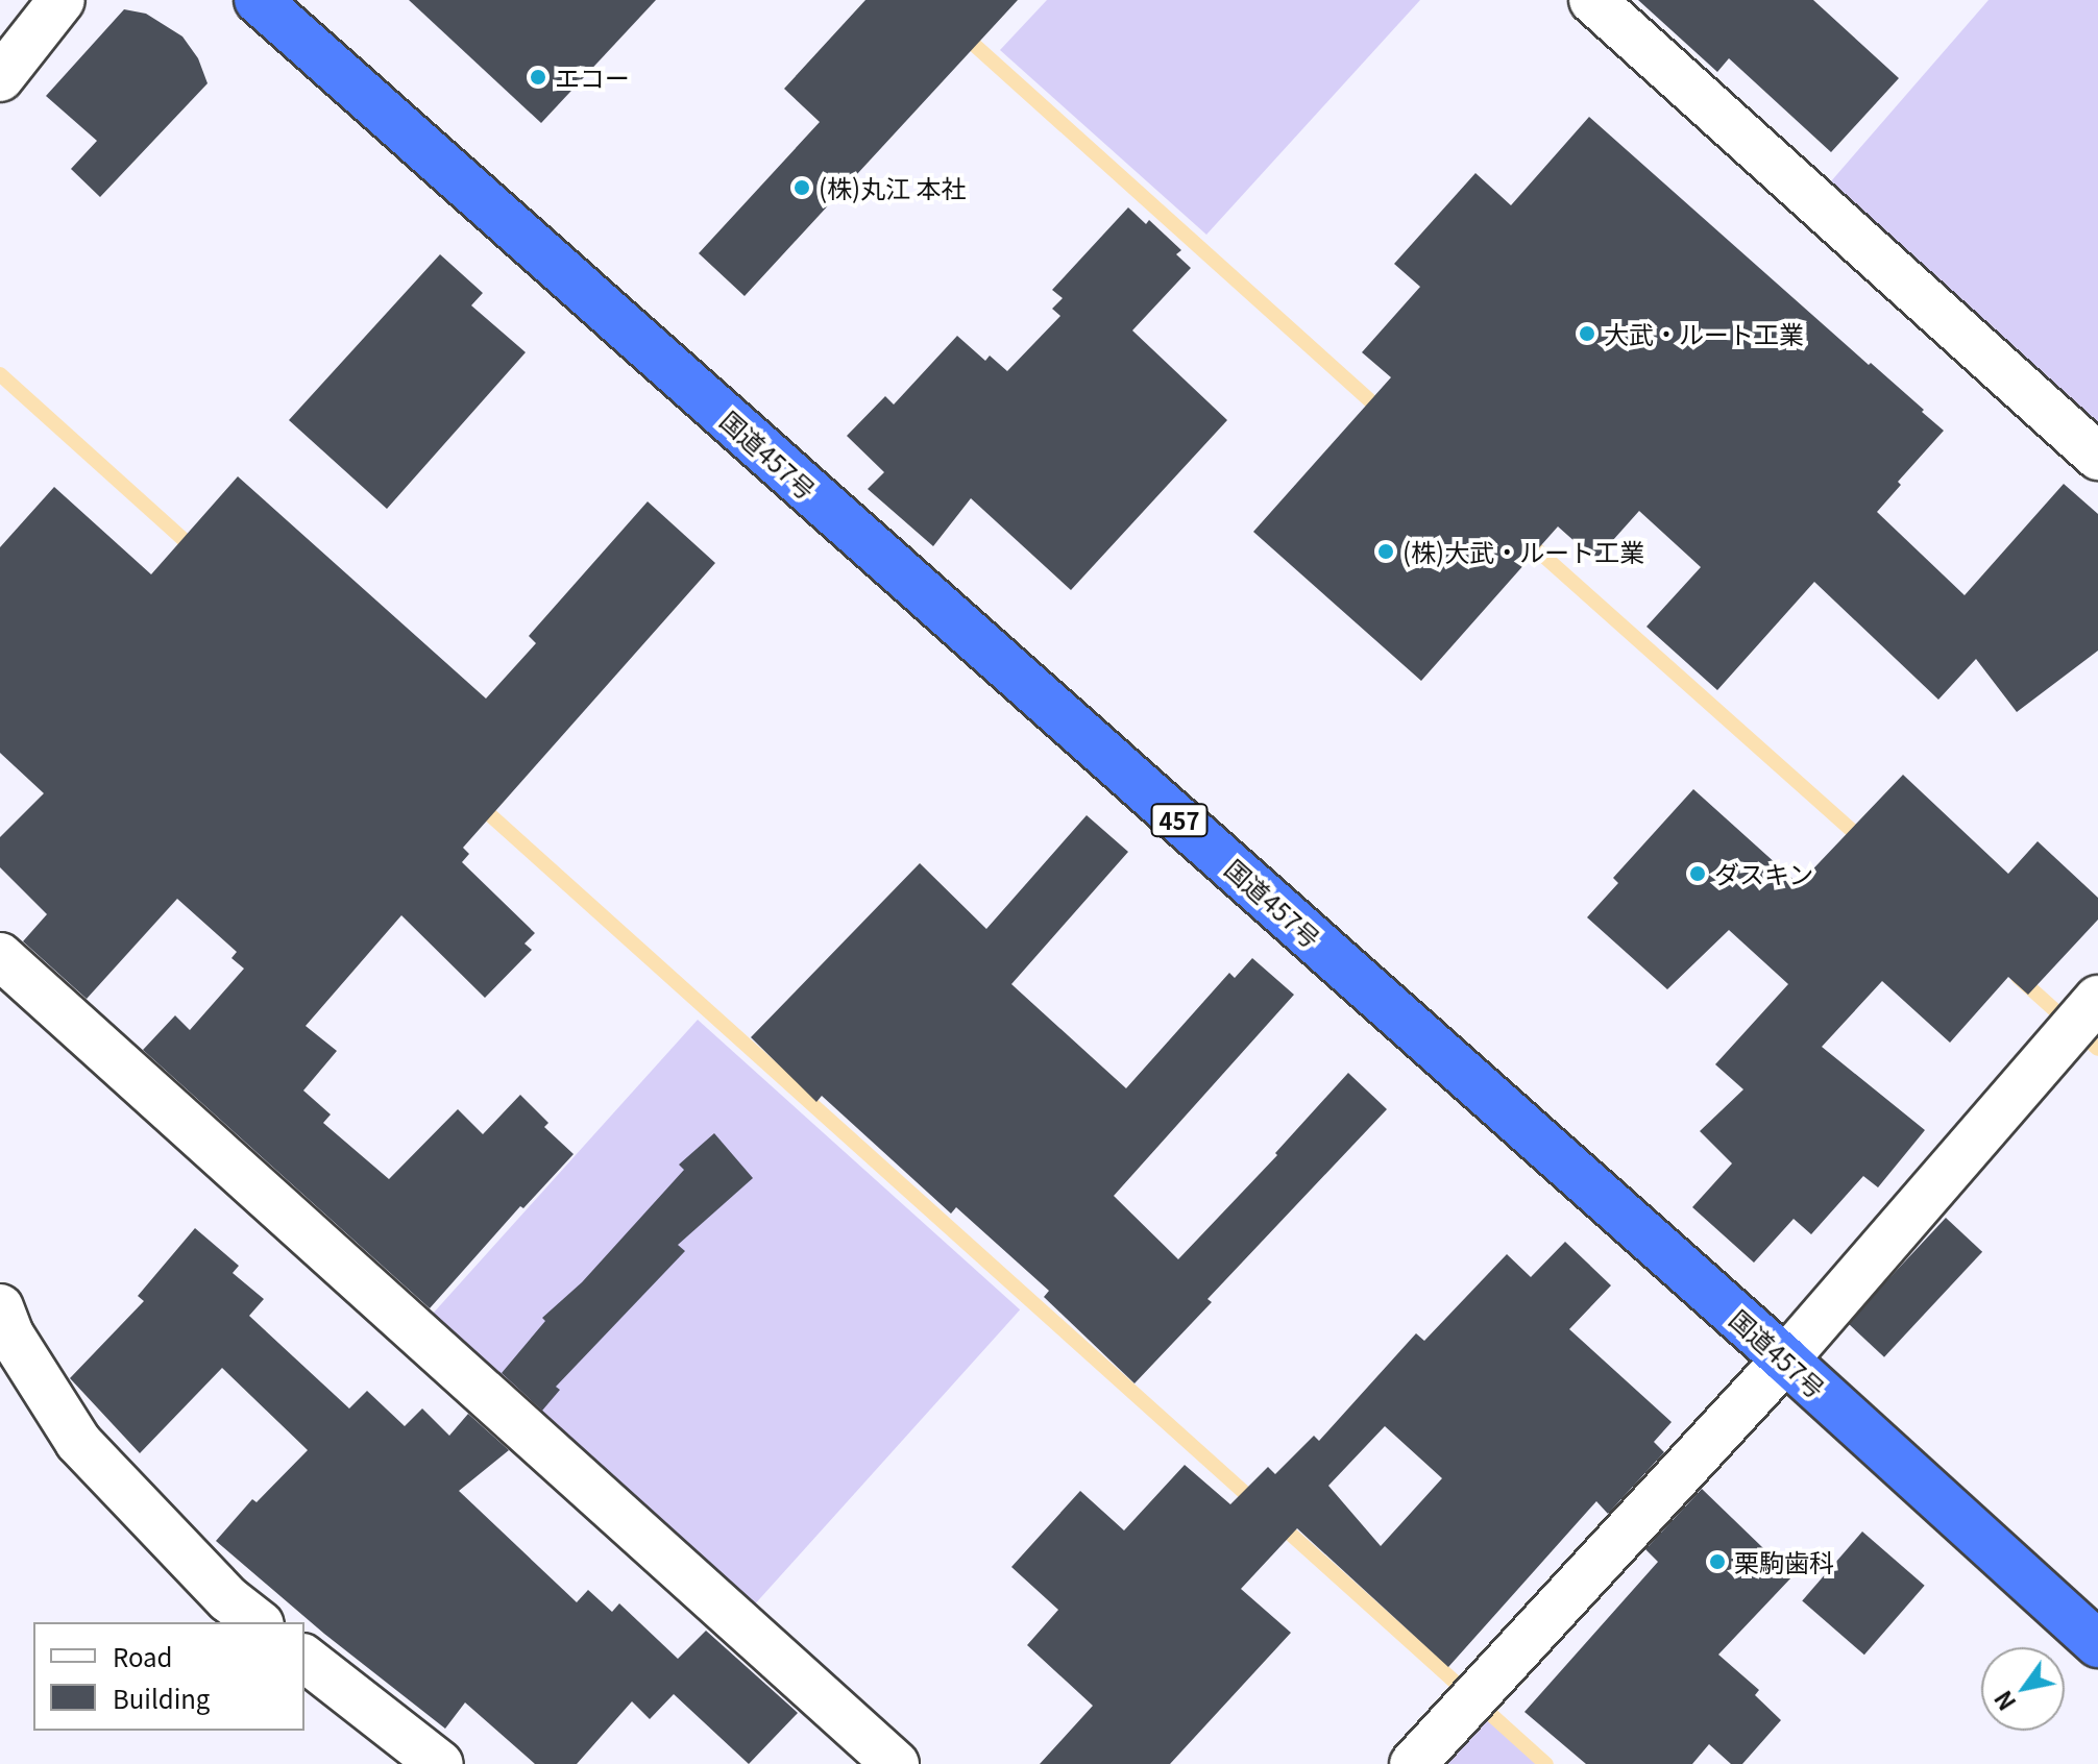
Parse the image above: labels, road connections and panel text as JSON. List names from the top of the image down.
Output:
{
  "streets": {
    "highway": ["国道457号", "457"]
  },
  "places": [
    "エコー",
    "(株)丸江 本社",
    "大武・ルート工業",
    "(株)大武・ルート工業",
    "ダスキン",
    "栗駒歯科"
  ],
  "legend": ["Road", "Building"],
  "north": "bottom left"
}
